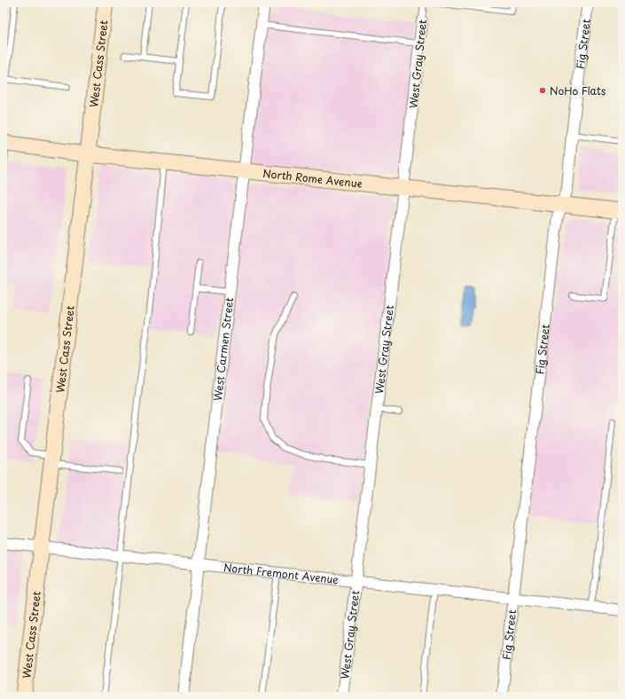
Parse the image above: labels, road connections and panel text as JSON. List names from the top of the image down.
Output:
{
  "streets": {
    "street": [
      "Fig Street",
      "West Cass Street",
      "West Gray Street",
      "North Rome Avenue",
      "West Carmen Street",
      "North Fremont Avenue"
    ]
  },
  "crossings": [
    ["Fig Street", "North Rome Avenue"],
    ["Fig Street", "North Fremont Avenue"],
    ["West Cass Street", "North Rome Avenue"],
    ["West Cass Street", "North Fremont Avenue"],
    ["West Gray Street", "North Rome Avenue"],
    ["West Gray Street", "North Fremont Avenue"],
    ["North Rome Avenue", "West Carmen Street"],
    ["West Carmen Street", "North Fremont Avenue"]
  ],
  "places": ["NoHo Flats"]
}
